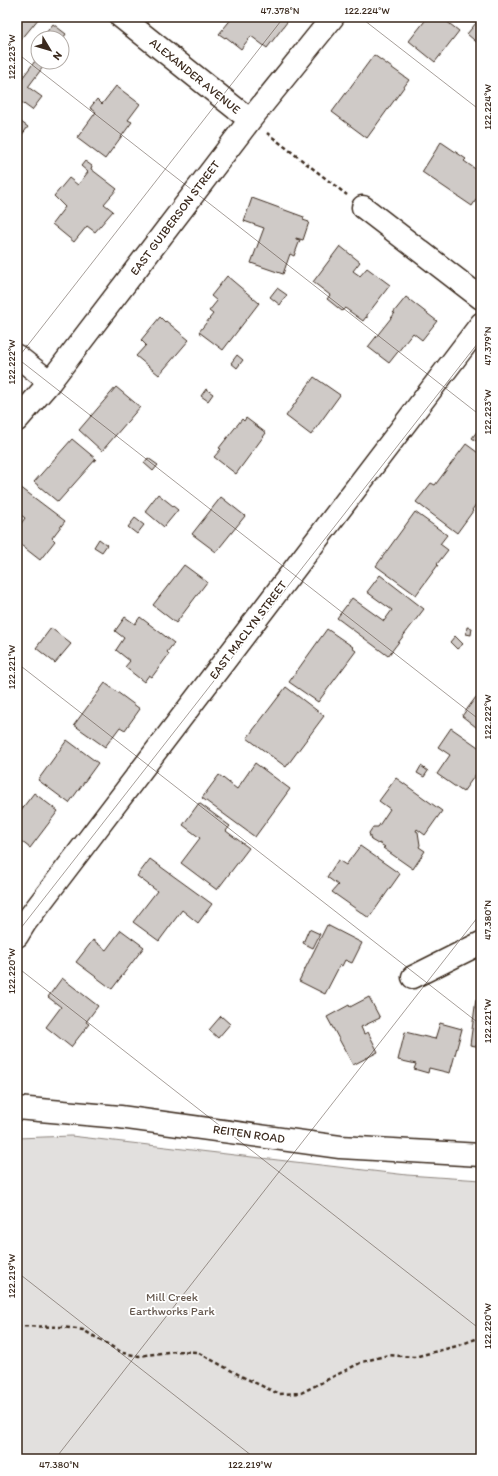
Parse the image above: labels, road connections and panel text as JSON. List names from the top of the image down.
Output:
{
  "streets": {
    "street": [
      "ALEXANDER AVENUE",
      "EAST GUIBERSON STREET",
      "EAST MACLYN STREET",
      "REITEN ROAD"
    ]
  },
  "crossings": [
    ["ALEXANDER AVENUE", "EAST GUIBERSON STREET"]
  ],
  "parks": ["Mill Creek Earthworks Park"],
  "north": "bottom right",
  "coordinates": [
    "47.378°N",
    "122.224°W",
    "122.223°W",
    "47.379°N",
    "122.222°W",
    "122.221°W",
    "47.380°N",
    "122.220°W",
    "122.219°W"
  ]
}
